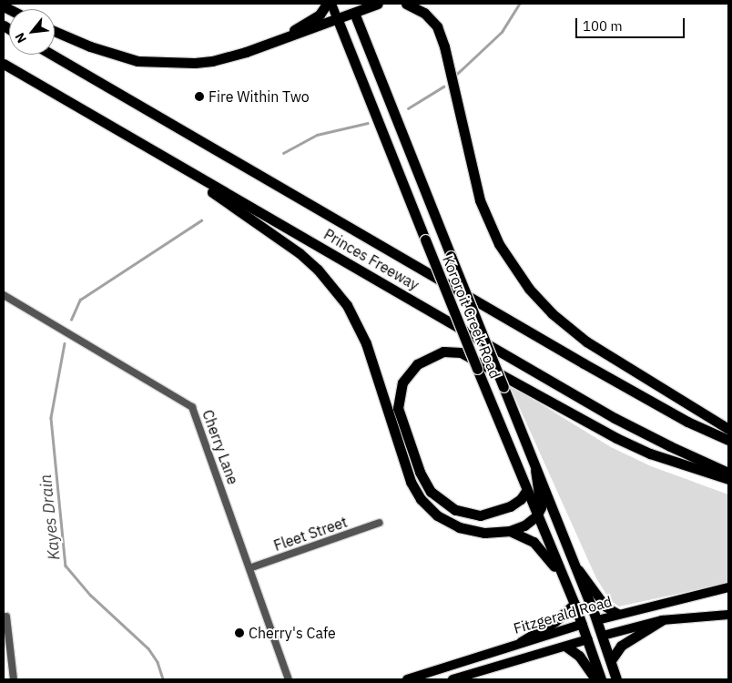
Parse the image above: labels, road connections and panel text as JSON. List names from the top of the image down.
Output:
{
  "streets": {
    "highway": ["Princes Freeway", "Kororoit Creek Road", "Fitzgerald Road"],
    "street": ["Cherry Lane", "Fleet Street"]
  },
  "crossings": [
    ["Kororoit Creek Road", "Fitzgerald Road"],
    ["Cherry Lane", "Fleet Street"]
  ],
  "water": ["Kayes Drain"],
  "places": ["Fire Within Two", "Cherry's Cafe"],
  "scale_bar": "100 m",
  "north": "bottom left"
}
